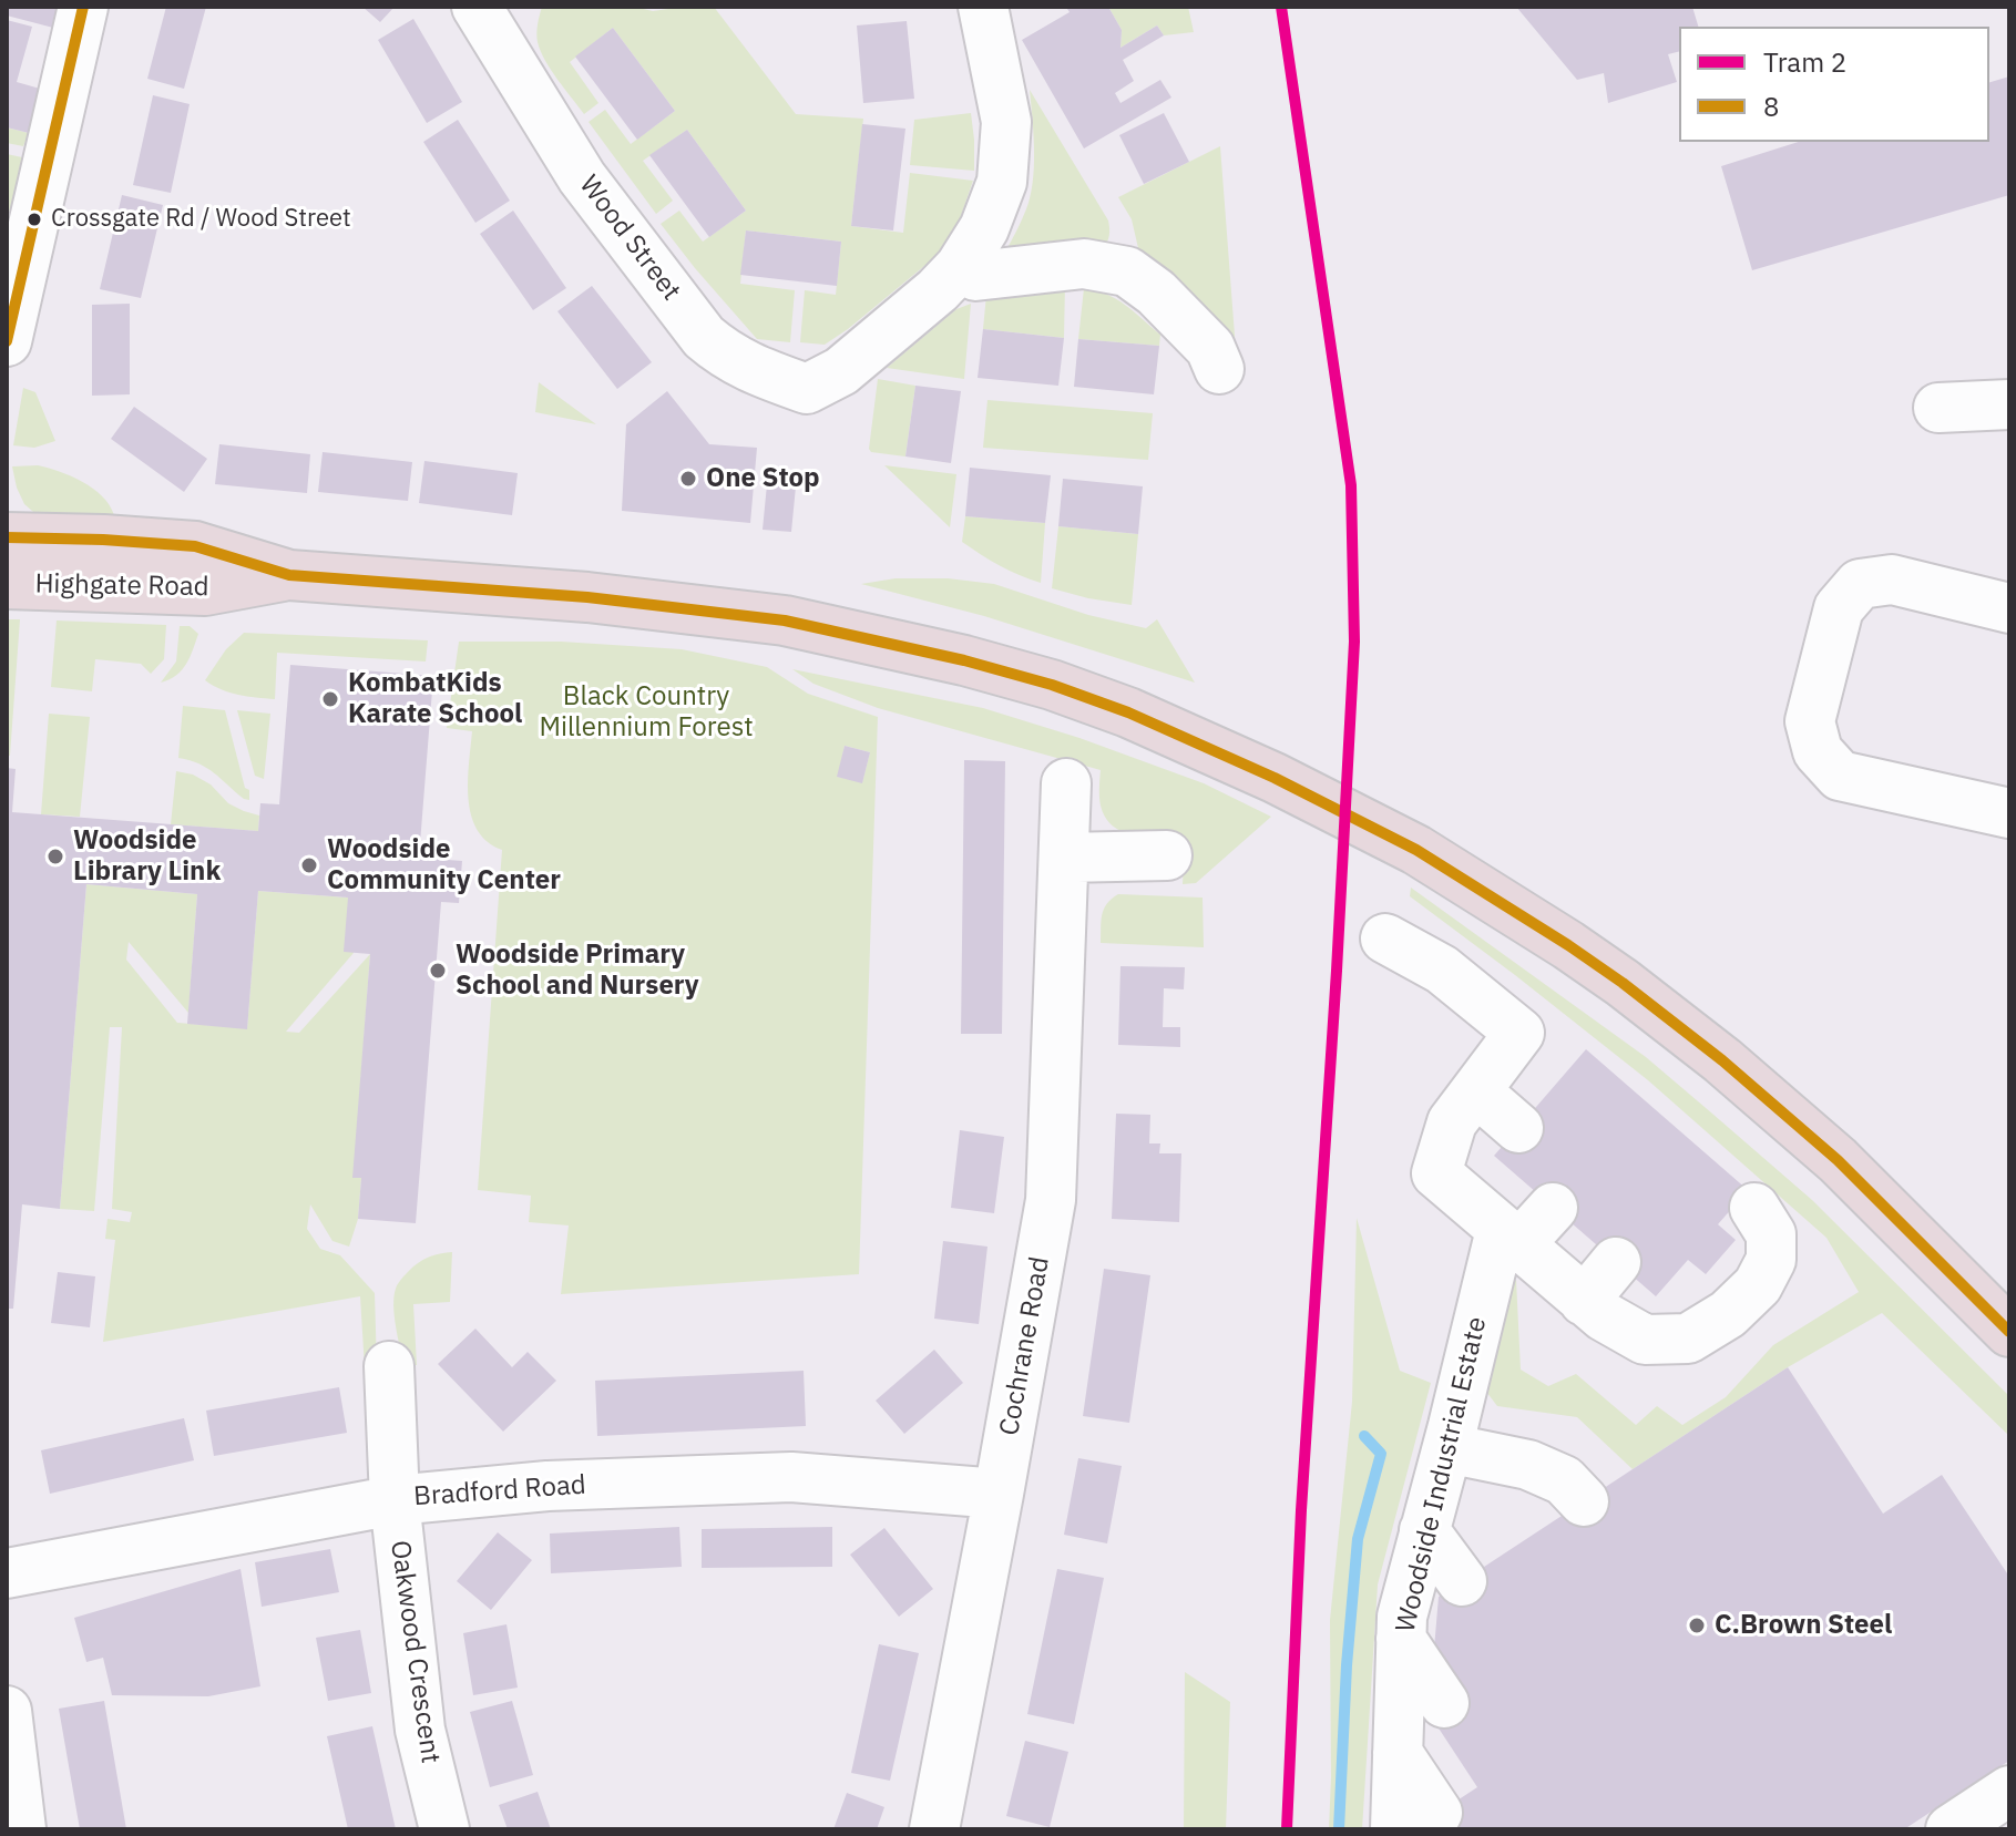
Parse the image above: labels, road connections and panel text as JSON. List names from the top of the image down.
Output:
{
  "streets": {
    "highway": ["Highgate Road"],
    "street": [
      "Wood Street",
      "Cochrane Road",
      "Woodside Industrial Estate",
      "Bradford Road",
      "Oakwood Crescent"
    ]
  },
  "crossings": [
    ["Cochrane Road", "Bradford Road"],
    ["Bradford Road", "Oakwood Crescent"]
  ],
  "parks": ["Black Country Millennium Forest"],
  "places": [
    "Crossgate Rd / Wood Street",
    "One Stop",
    "KombatKids Karate School",
    "Woodside Library Link",
    "Woodside Community Center",
    "Woodside Primary School and Nursery",
    "C.Brown Steel"
  ],
  "lines": ["tram line 2", "transit line 8"],
  "legend": ["Tram 2", "8"]
}
